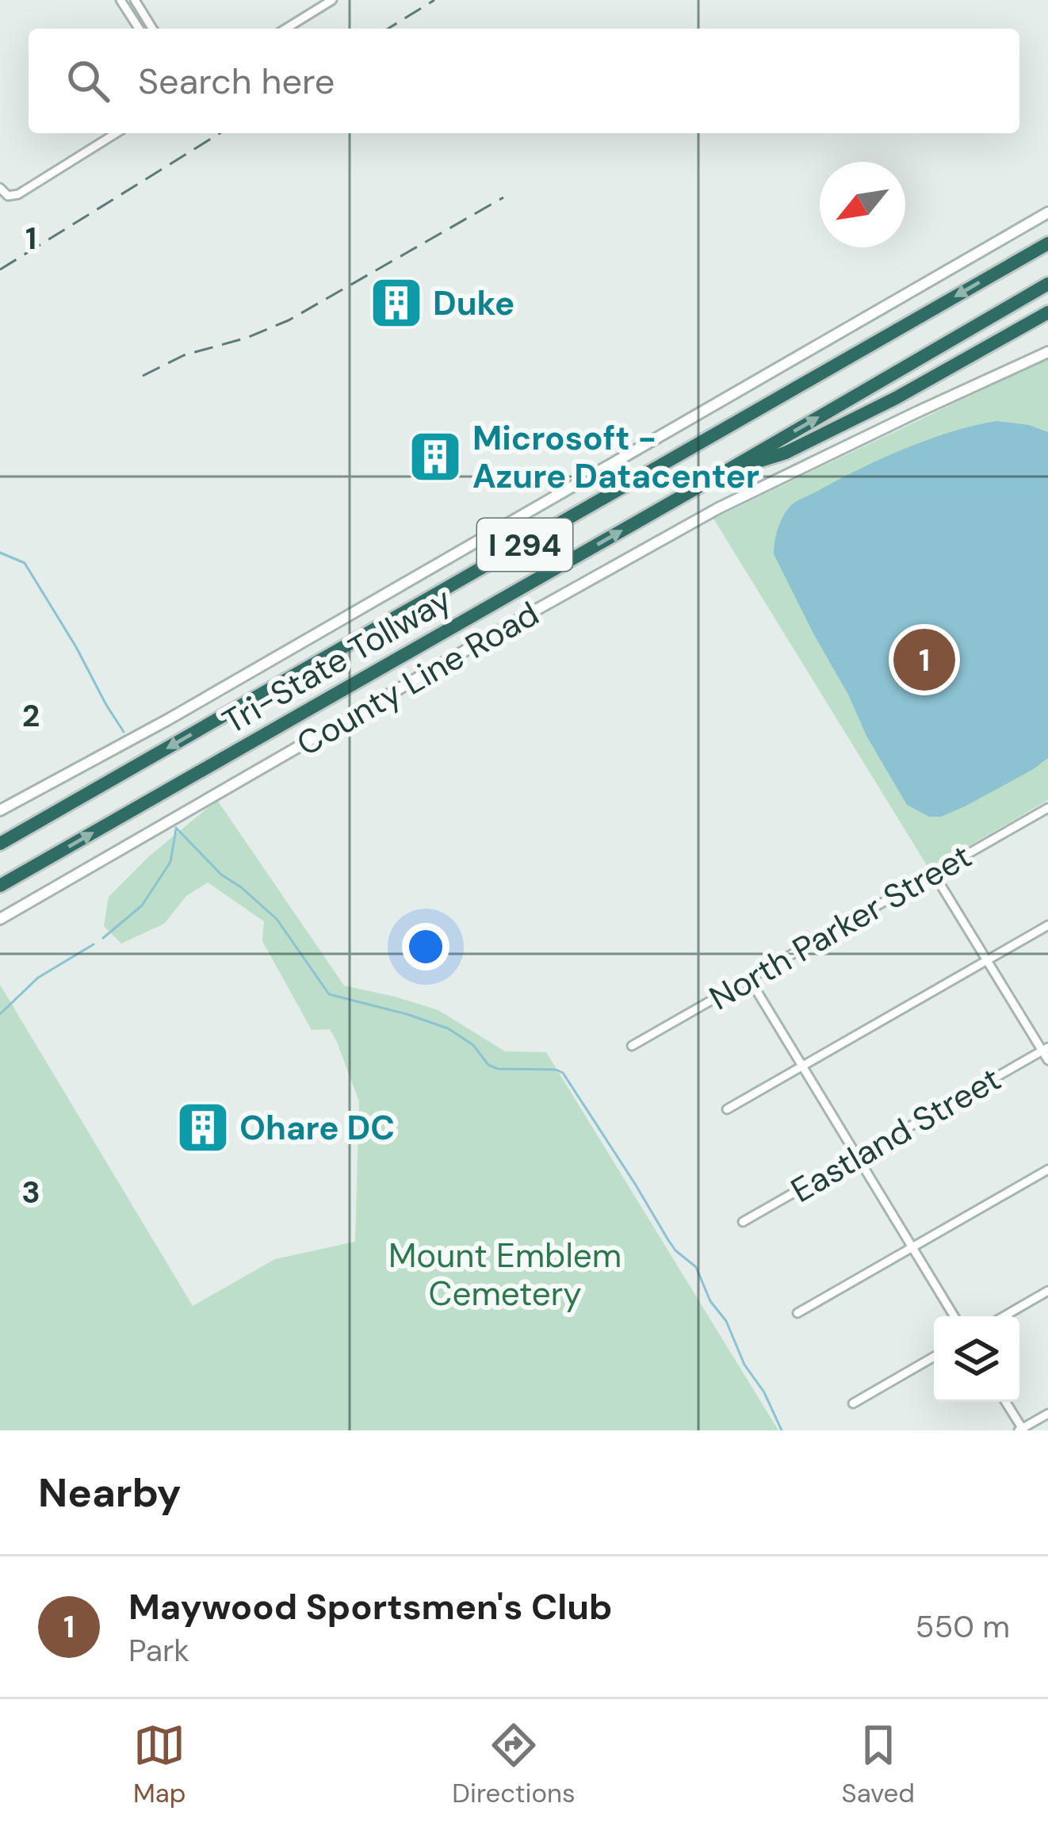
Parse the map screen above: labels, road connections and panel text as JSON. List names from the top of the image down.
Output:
{
  "streets": {
    "highway": ["I 294", "Tri-State Tollway"],
    "street": ["County Line Road", "North Parker Street", "Eastland Street"]
  },
  "parks": ["Mount Emblem Cemetery"],
  "places": {
    "building": ["Duke", "Microsoft - Azure Datacenter", "Ohare DC"]
  },
  "north": "bottom left",
  "page": {
    "search": "Search here",
    "pins": "1",
    "heading": "Nearby",
    "list": [
      {
        "mark": "1",
        "name": "Maywood Sportsmen's Club",
        "note": "Park",
        "value": "550 m"
      }
    ],
    "nav": ["Map", "Directions", "Saved"]
  },
  "grid": {
    "rows": ["1", "2", "3"]
  }
}
